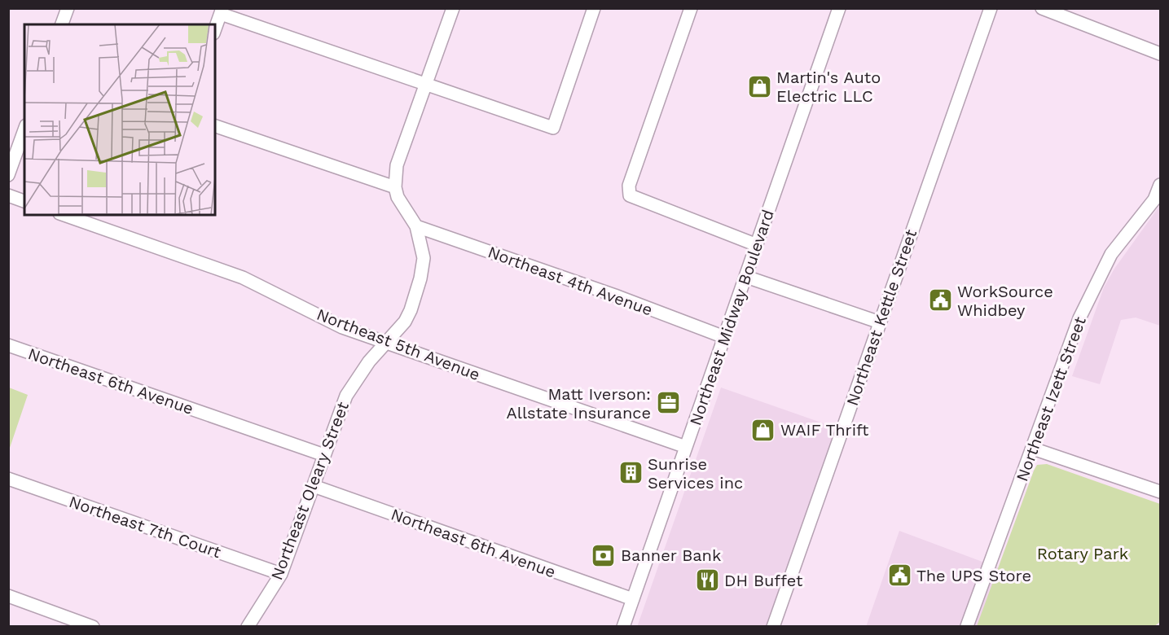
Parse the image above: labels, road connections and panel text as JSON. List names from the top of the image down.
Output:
{
  "streets": {
    "street": [
      "Northeast 4th Avenue",
      "Northeast Midway Boulevard",
      "Northeast Kettle Street",
      "Northeast 5th Avenue",
      "Northeast 6th Avenue",
      "Northeast Izett Street",
      "Northeast Oleary Street",
      "Northeast 7th Court"
    ]
  },
  "crossings": [
    ["Northeast 4th Avenue", "Northeast Midway Boulevard"],
    ["Northeast 4th Avenue", "Northeast Oleary Street"],
    ["Northeast Midway Boulevard", "Northeast 5th Avenue"],
    ["Northeast Midway Boulevard", "Northeast 6th Avenue"],
    ["Northeast 5th Avenue", "Northeast Oleary Street"],
    ["Northeast 6th Avenue", "Northeast Oleary Street"],
    ["Northeast Oleary Street", "Northeast 7th Court"]
  ],
  "parks": ["Rotary Park"],
  "places": {
    "shop": ["Martin's Auto Electric LLC", "WAIF Thrift"],
    "public building": ["WorkSource Whidbey", "The UPS Store"],
    "office": ["Matt Iverson: Allstate Insurance"],
    "building": ["Sunrise Services inc"],
    "bank": ["Banner Bank"],
    "restaurant": ["DH Buffet"]
  }
}
